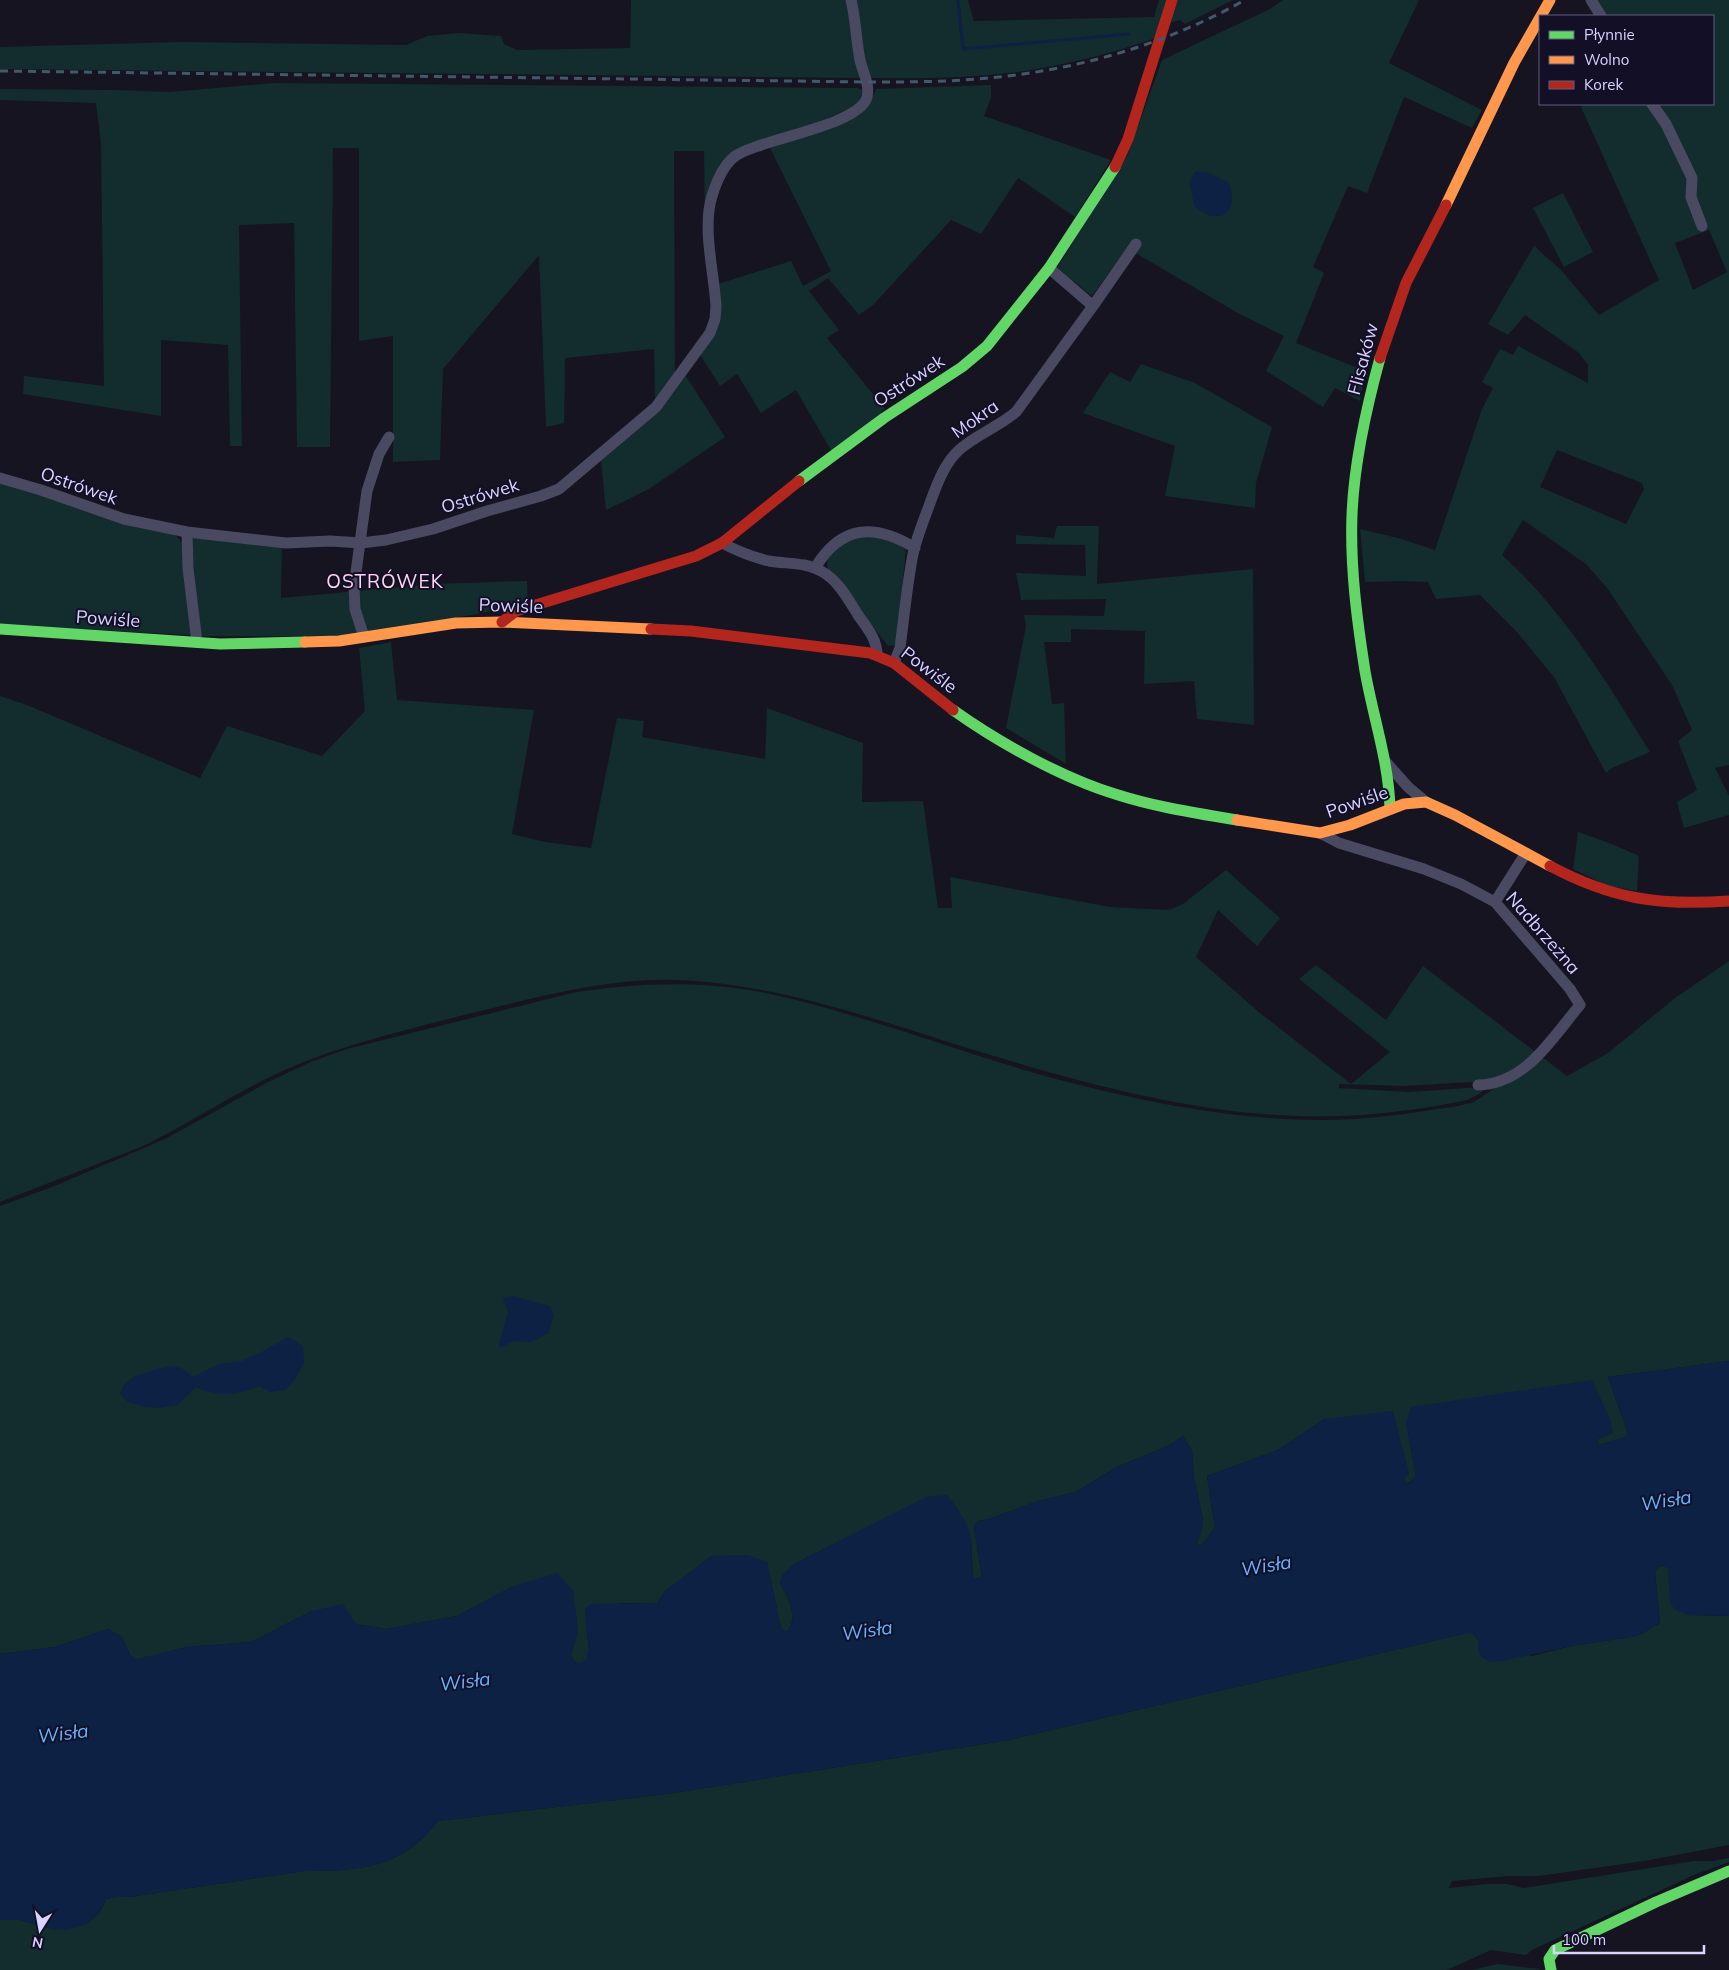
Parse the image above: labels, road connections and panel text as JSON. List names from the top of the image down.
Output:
{
  "streets": {
    "street": [
      "Flisaków",
      "Ostrówek",
      "Mokra",
      "Powiśle",
      "Nadbrzeżna"
    ]
  },
  "crossings": [
    ["Flisaków", "Powiśle"],
    ["Ostrówek", "Powiśle"],
    ["Mokra", "Powiśle"],
    ["Powiśle", "Nadbrzeżna"]
  ],
  "districts": ["OSTRÓWEK"],
  "water": ["Wisła"],
  "legend": ["Płynnie", "Wolno", "Korek"],
  "scale_bar": "100 m",
  "north": "bottom"
}
